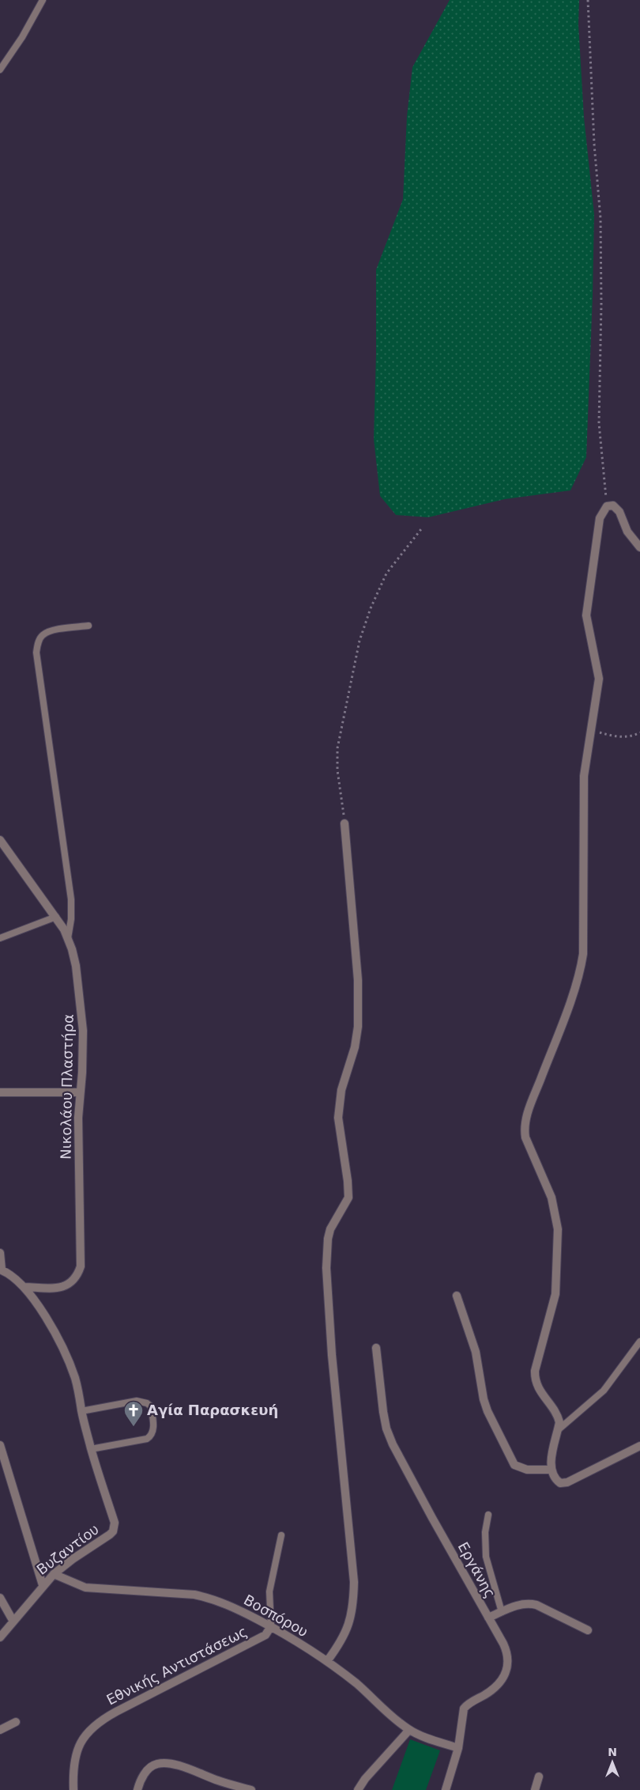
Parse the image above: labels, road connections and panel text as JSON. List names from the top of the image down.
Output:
{
  "streets": {
    "street": [
      "Νικολάου Πλαστήρα",
      "Βυζαντίου",
      "Εργάνης",
      "Βοσπόρου",
      "Εθνικής Αντιστάσεως"
    ]
  },
  "crossings": [
    ["Βυζαντίου", "Βοσπόρου"],
    ["Εργάνης", "Βοσπόρου"],
    ["Βοσπόρου", "Εθνικής Αντιστάσεως"]
  ],
  "places": {
    "church": ["Αγία Παρασκευή"]
  },
  "north": "top"
}
